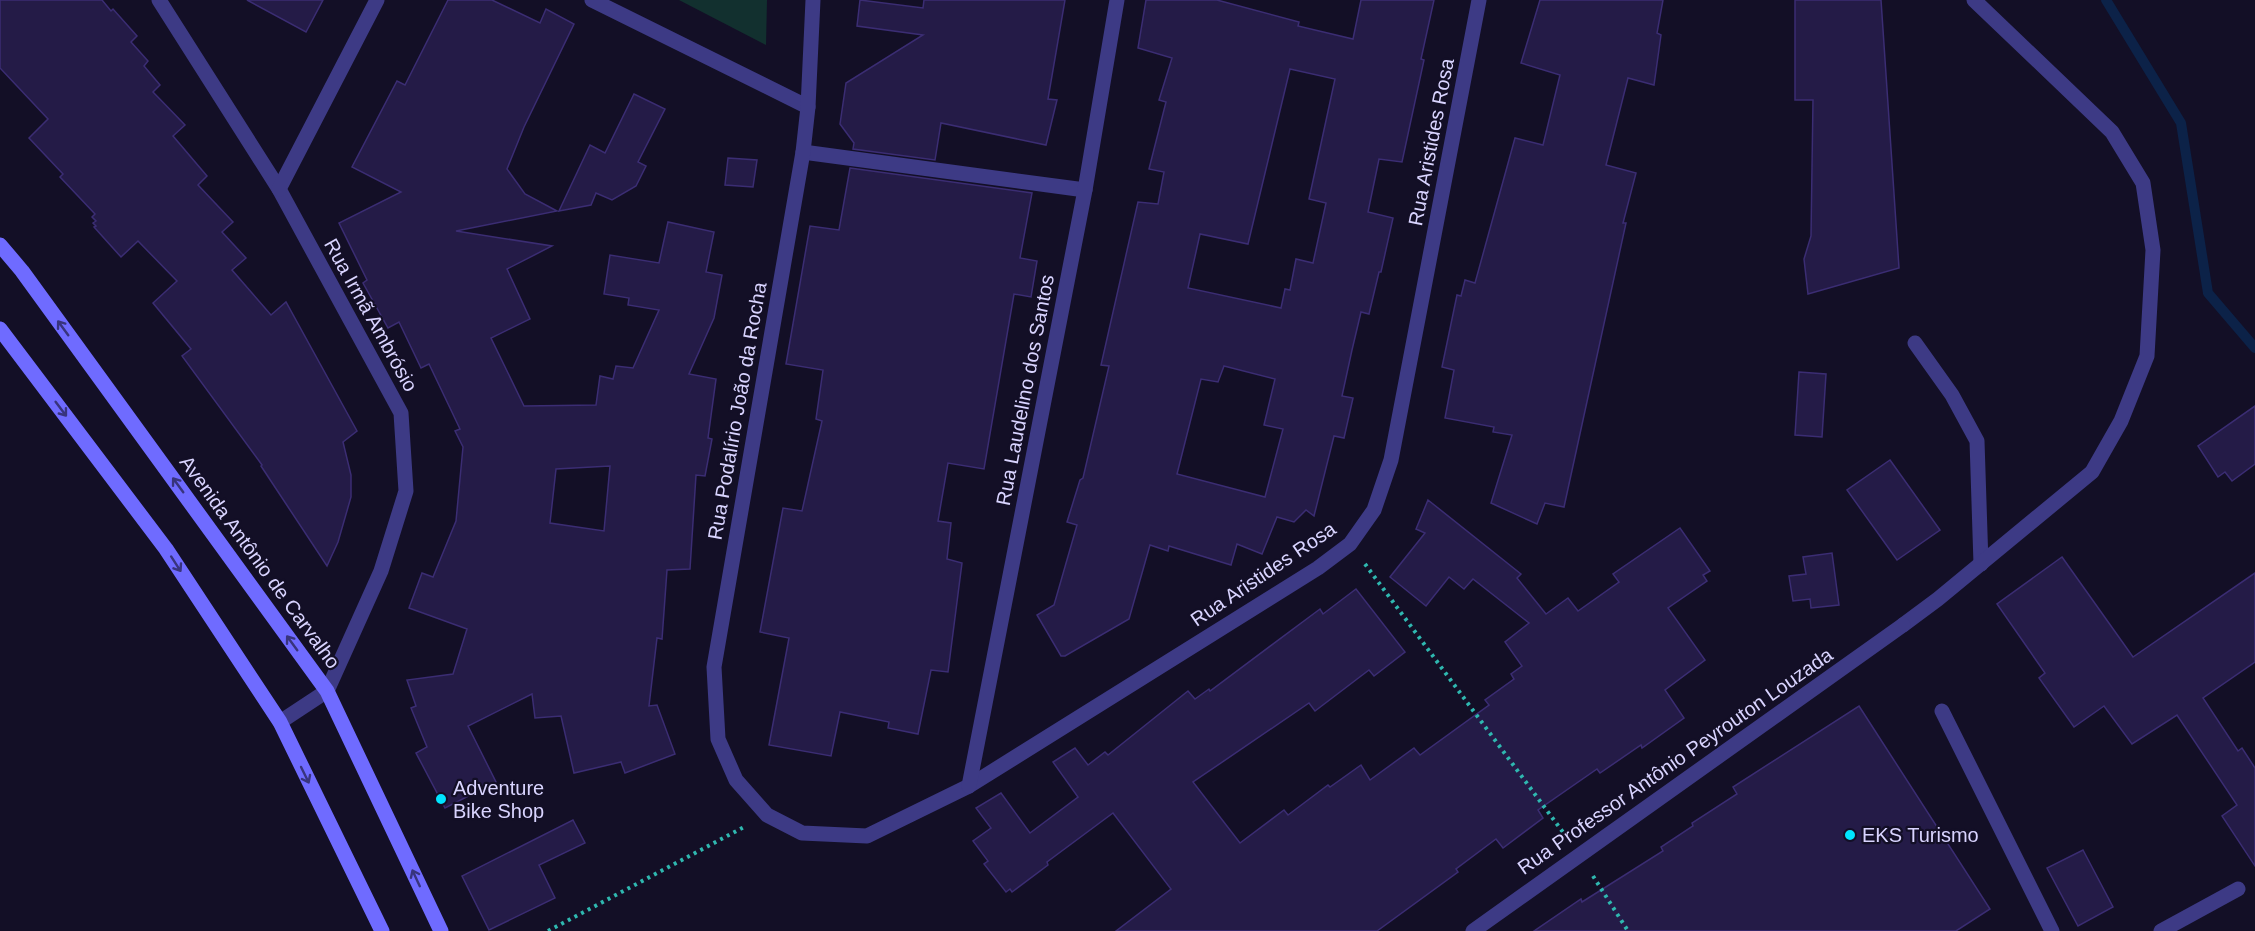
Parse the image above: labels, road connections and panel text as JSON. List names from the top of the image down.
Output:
{
  "streets": {
    "main road": ["Avenida Antônio de Carvalho"],
    "street": [
      "Rua Aristides Rosa",
      "Rua Irmã Ambrósio",
      "Rua Laudelino dos Santos",
      "Rua Podalírio João da Rocha",
      "Rua Professor Antônio Peyrouton Louzada"
    ]
  },
  "crossings": [
    ["Rua Aristides Rosa", "Rua Laudelino dos Santos"],
    ["Rua Aristides Rosa", "Rua Podalírio João da Rocha"],
    ["Rua Irmã Ambrósio", "Avenida Antônio de Carvalho"]
  ],
  "places": ["Adventure Bike Shop", "EKS Turismo"]
}
